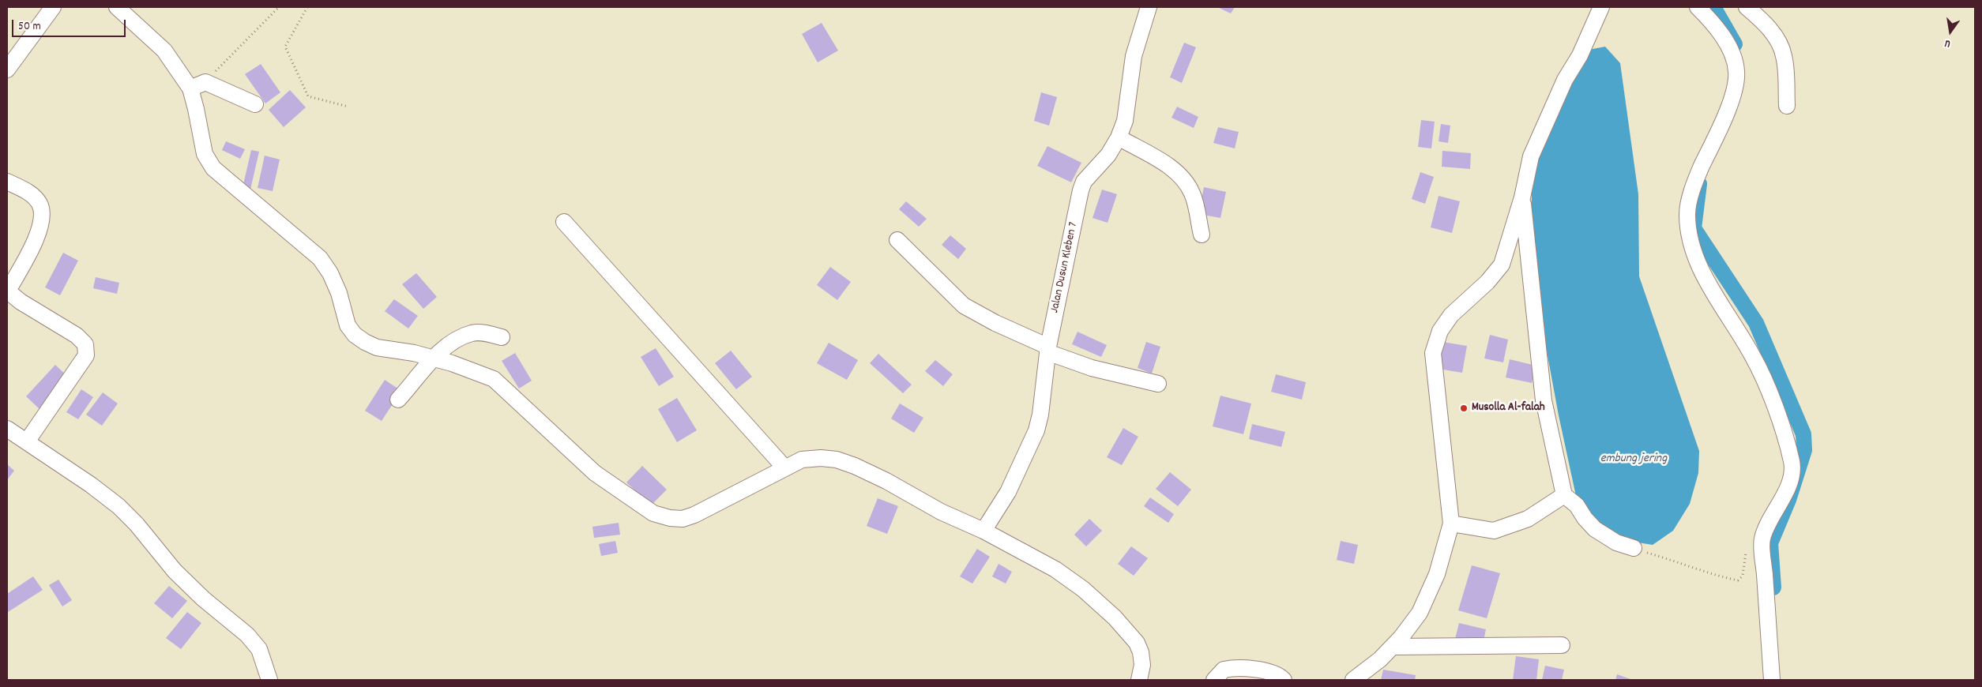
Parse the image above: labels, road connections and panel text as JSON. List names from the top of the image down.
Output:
{
  "streets": {
    "street": ["Jalan Dusun Kleben 7"]
  },
  "water": ["embung jering"],
  "places": ["Musolla Al-falah"],
  "scale_bar": "50 m",
  "north": "bottom"
}
